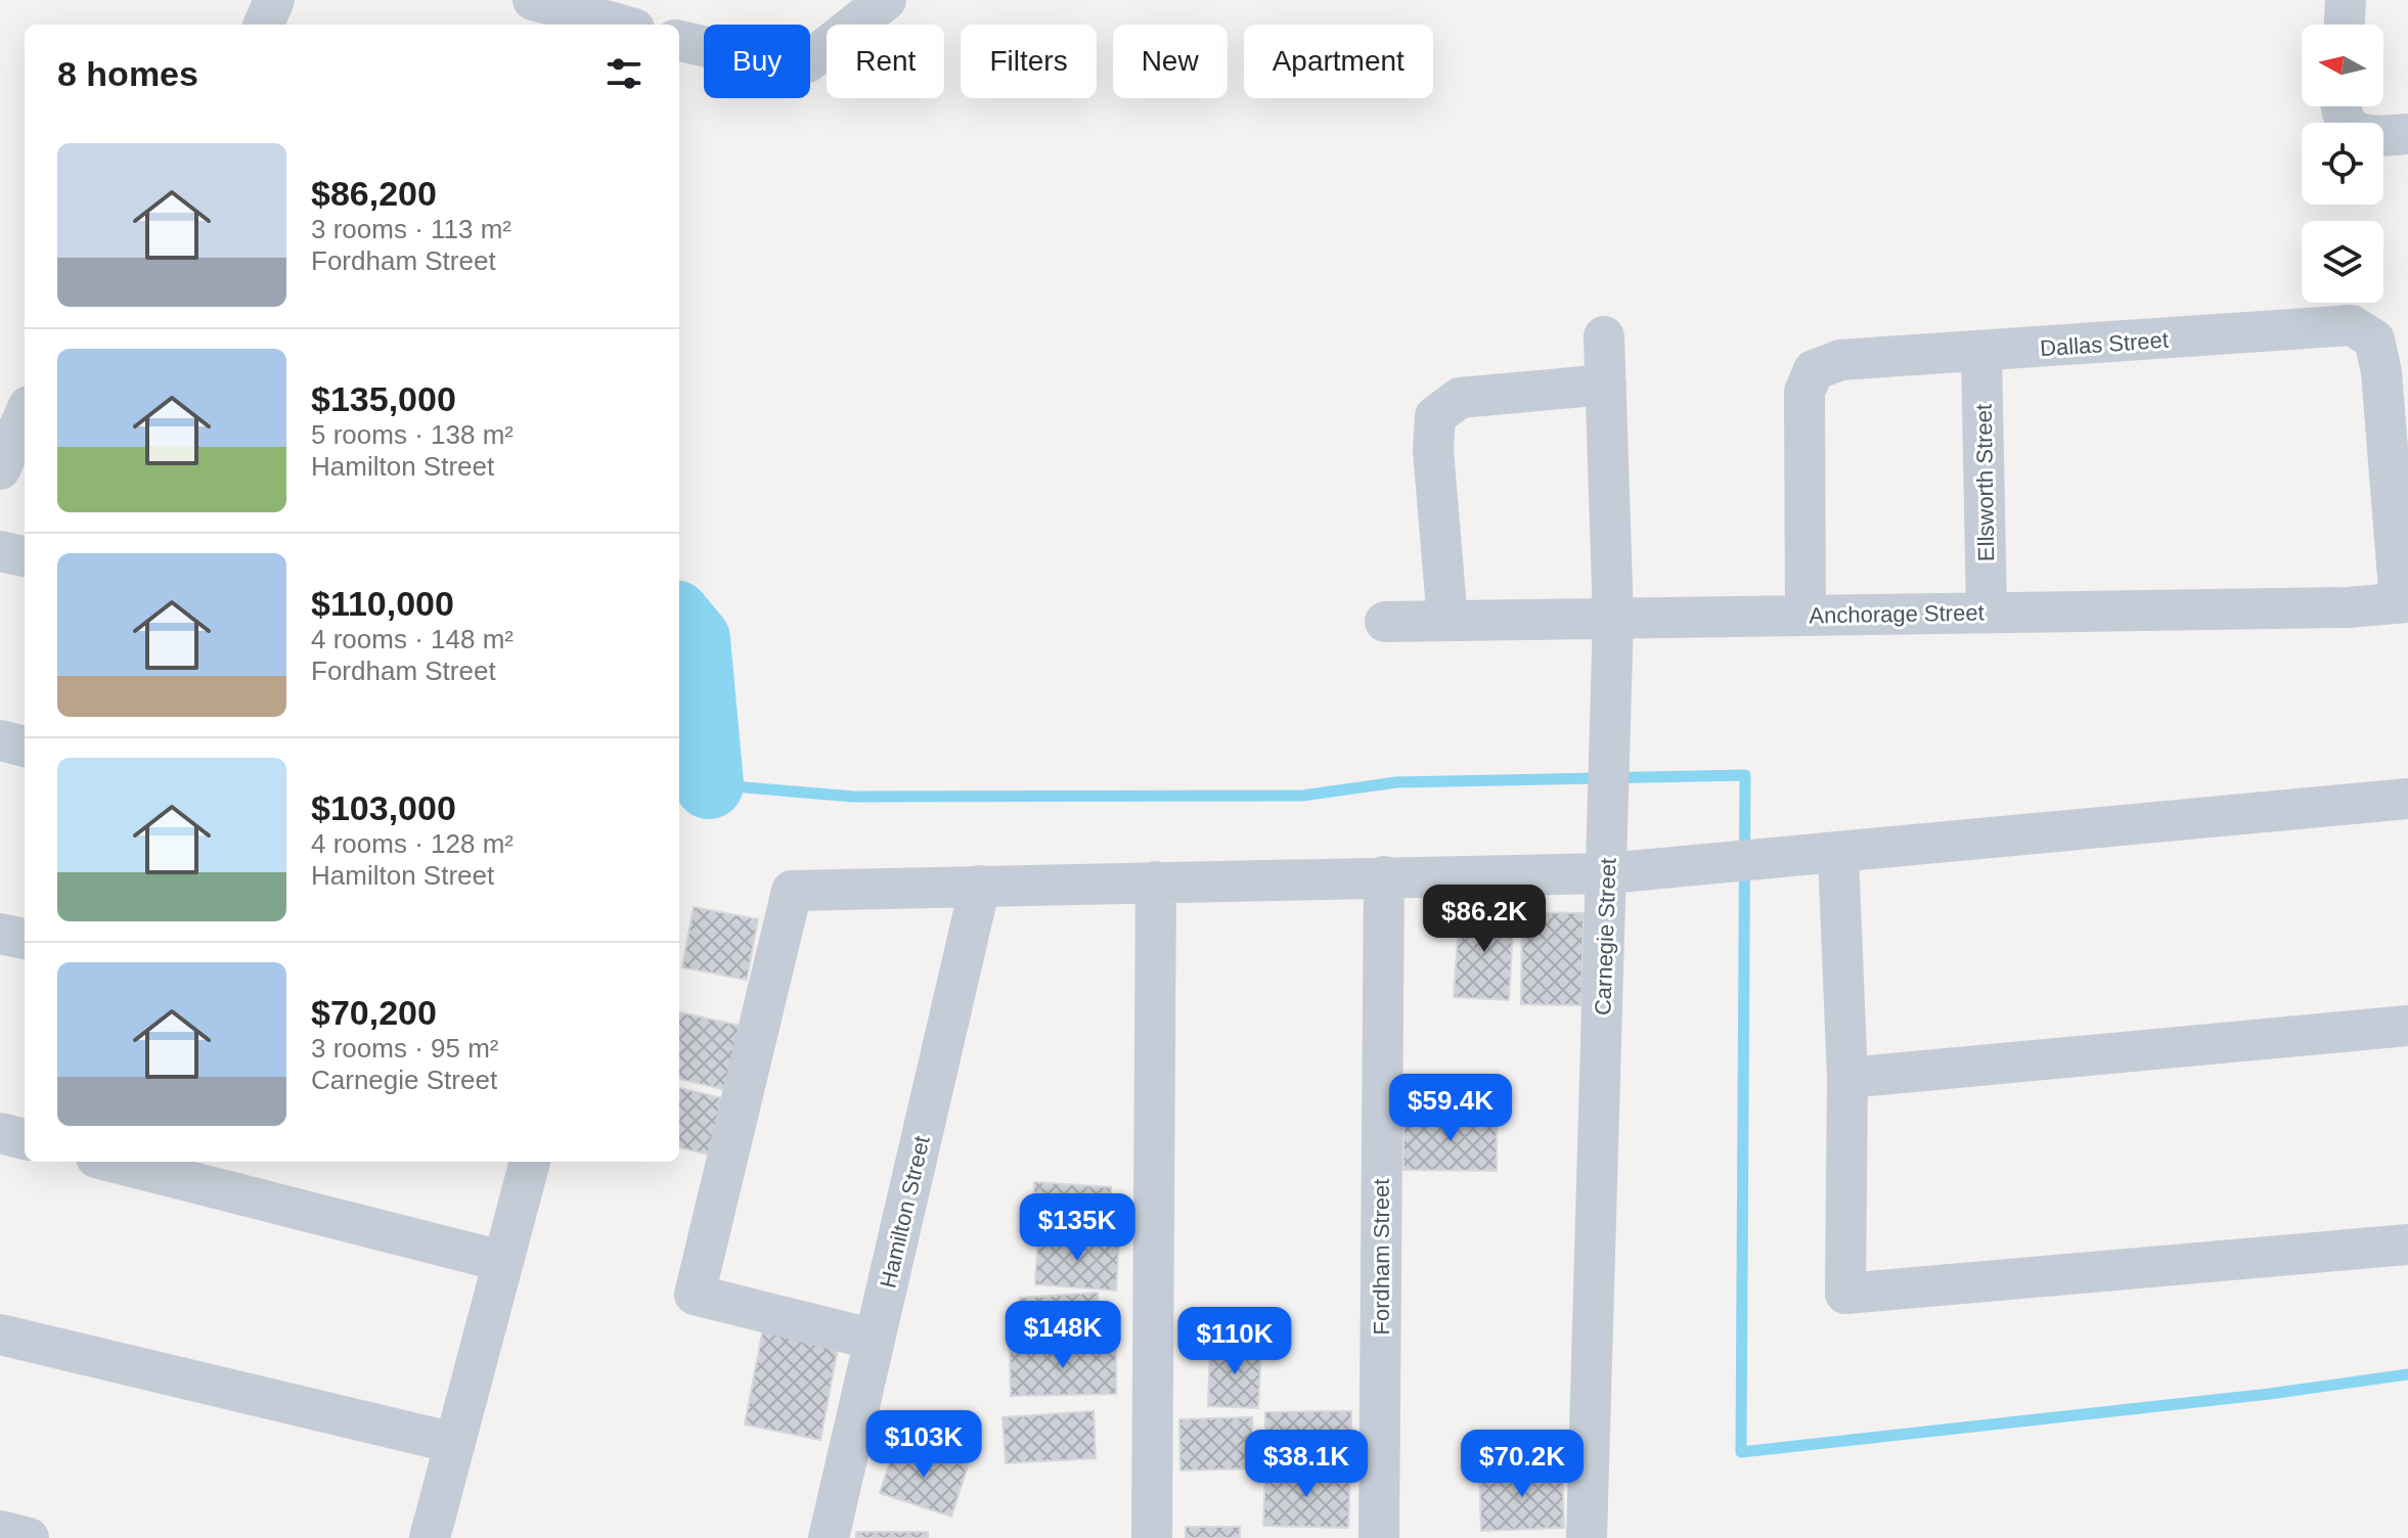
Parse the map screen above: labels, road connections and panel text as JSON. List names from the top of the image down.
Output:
{
  "streets": {
    "street": [
      "Dallas Street",
      "Ellsworth Street",
      "Anchorage Street",
      "Carnegie Street",
      "Hamilton Street",
      "Fordham Street"
    ]
  },
  "crossings": [
    ["Dallas Street", "Ellsworth Street"],
    ["Dallas Street", "Anchorage Street"],
    ["Ellsworth Street", "Anchorage Street"],
    ["Anchorage Street", "Carnegie Street"]
  ],
  "north": "left",
  "page": {
    "chip": [
      "Buy",
      "Rent",
      "Filters",
      "New",
      "Apartment"
    ],
    "heading": "8 homes",
    "list": [
      {
        "name": "$86,200",
        "note": "3 rooms · 113 m² · Fordham Street"
      },
      {
        "name": "$135,000",
        "note": "5 rooms · 138 m² · Hamilton Street"
      },
      {
        "name": "$110,000",
        "note": "4 rooms · 148 m² · Fordham Street"
      },
      {
        "name": "$103,000",
        "note": "4 rooms · 128 m² · Hamilton Street"
      },
      {
        "name": "$70,200",
        "note": "3 rooms · 95 m² · Carnegie Street"
      }
    ],
    "price": [
      "$86.2K",
      "$59.4K",
      "$135K",
      "$148K",
      "$110K",
      "$103K",
      "$38.1K",
      "$70.2K"
    ]
  }
}
